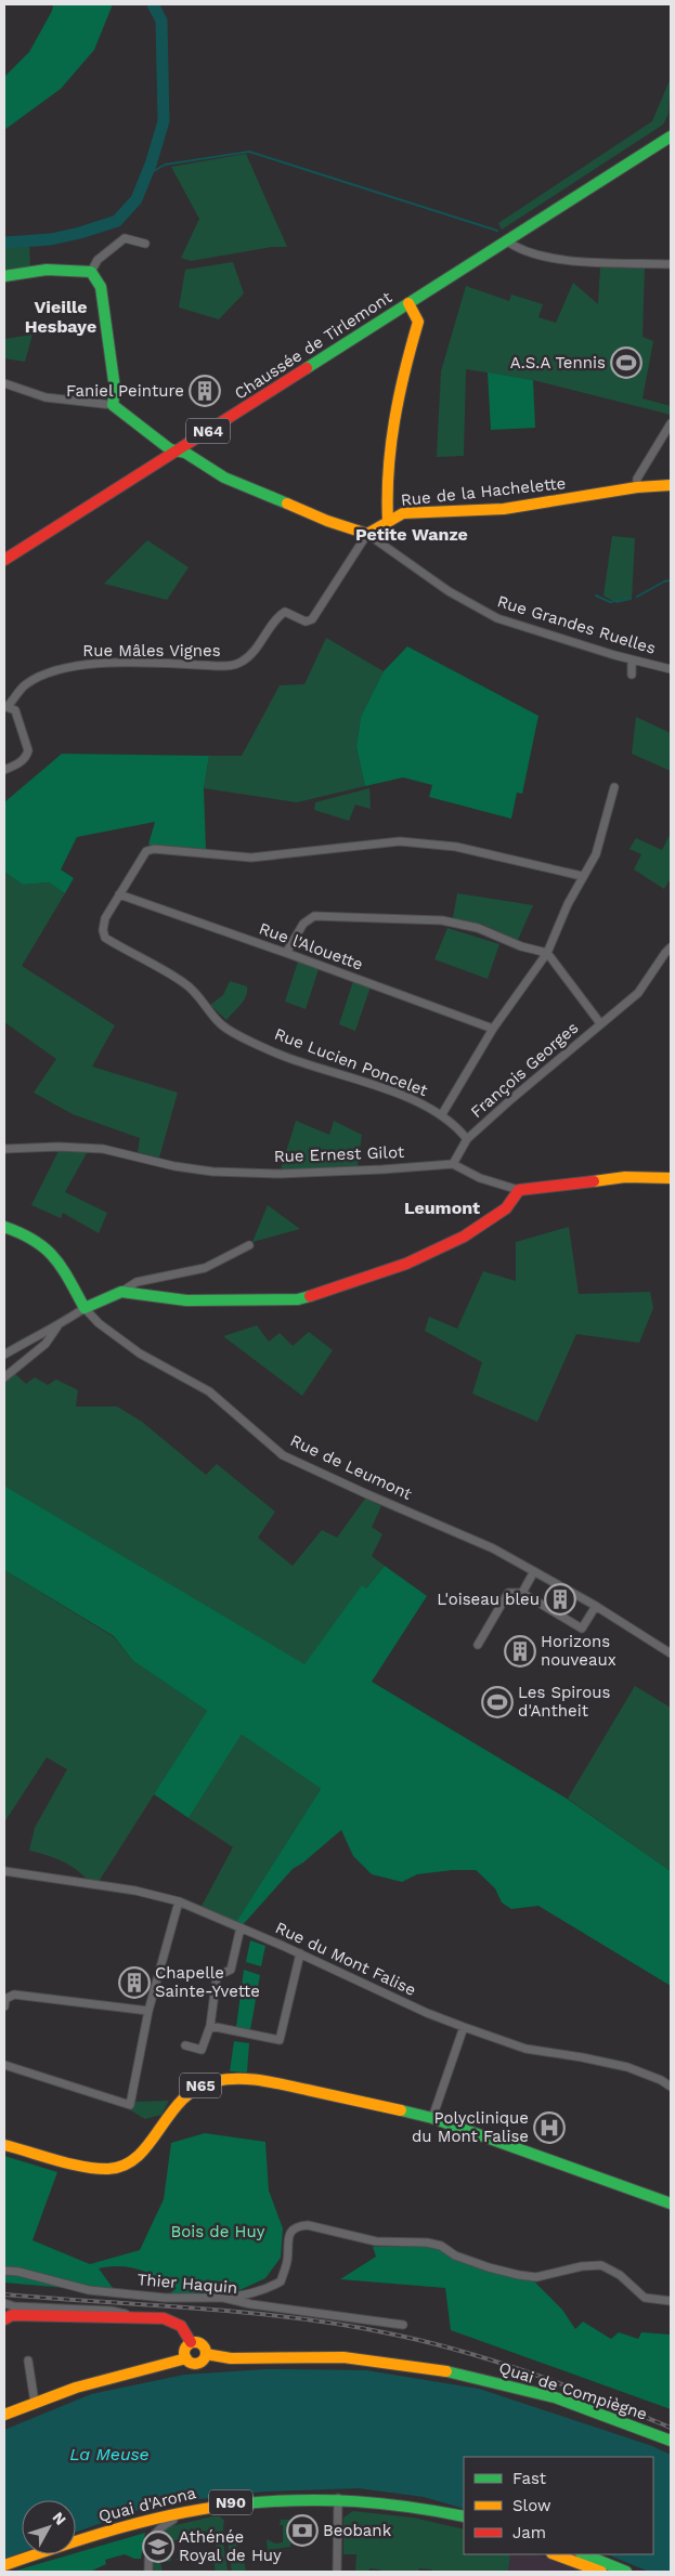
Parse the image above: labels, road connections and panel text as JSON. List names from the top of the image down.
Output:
{
  "streets": {
    "main road": [
      "Chaussée de Tirlemont",
      "N64",
      "Rue de la Hachelette",
      "Rue de Leumont",
      "N65",
      "Quai de Compiègne",
      "N90",
      "Quai d'Arona"
    ],
    "street": [
      "Rue Grandes Ruelles",
      "Rue Mâles Vignes",
      "Rue l'Alouette",
      "Rue Lucien Poncelet",
      "François Georges",
      "Rue Ernest Gilot",
      "Rue du Mont Falise",
      "Thier Haquin"
    ]
  },
  "crossings": [
    ["Rue de la Hachelette", "Rue Grandes Ruelles"],
    ["Rue de la Hachelette", "Rue Mâles Vignes"],
    ["Rue Grandes Ruelles", "Rue Mâles Vignes"],
    ["Rue l'Alouette", "Rue Lucien Poncelet"],
    ["Rue Lucien Poncelet", "François Georges"],
    ["François Georges", "Rue Ernest Gilot"]
  ],
  "districts": ["Vieille Hesbaye", "Petite Wanze", "Leumont"],
  "water": ["La Meuse"],
  "parks": ["Bois de Huy"],
  "places": {
    "sports": ["A.S.A Tennis", "Les Spirous d'Antheit"],
    "building": [
      "Faniel Peinture",
      "L'oiseau bleu",
      "Horizons nouveaux",
      "Chapelle Sainte-Yvette"
    ],
    "hospital": ["Polyclinique du Mont Falise"],
    "bank": ["Beobank"],
    "school or university": ["Athénée Royal de Huy"]
  },
  "legend": ["Fast", "Slow", "Jam"],
  "north": "top right"
}
